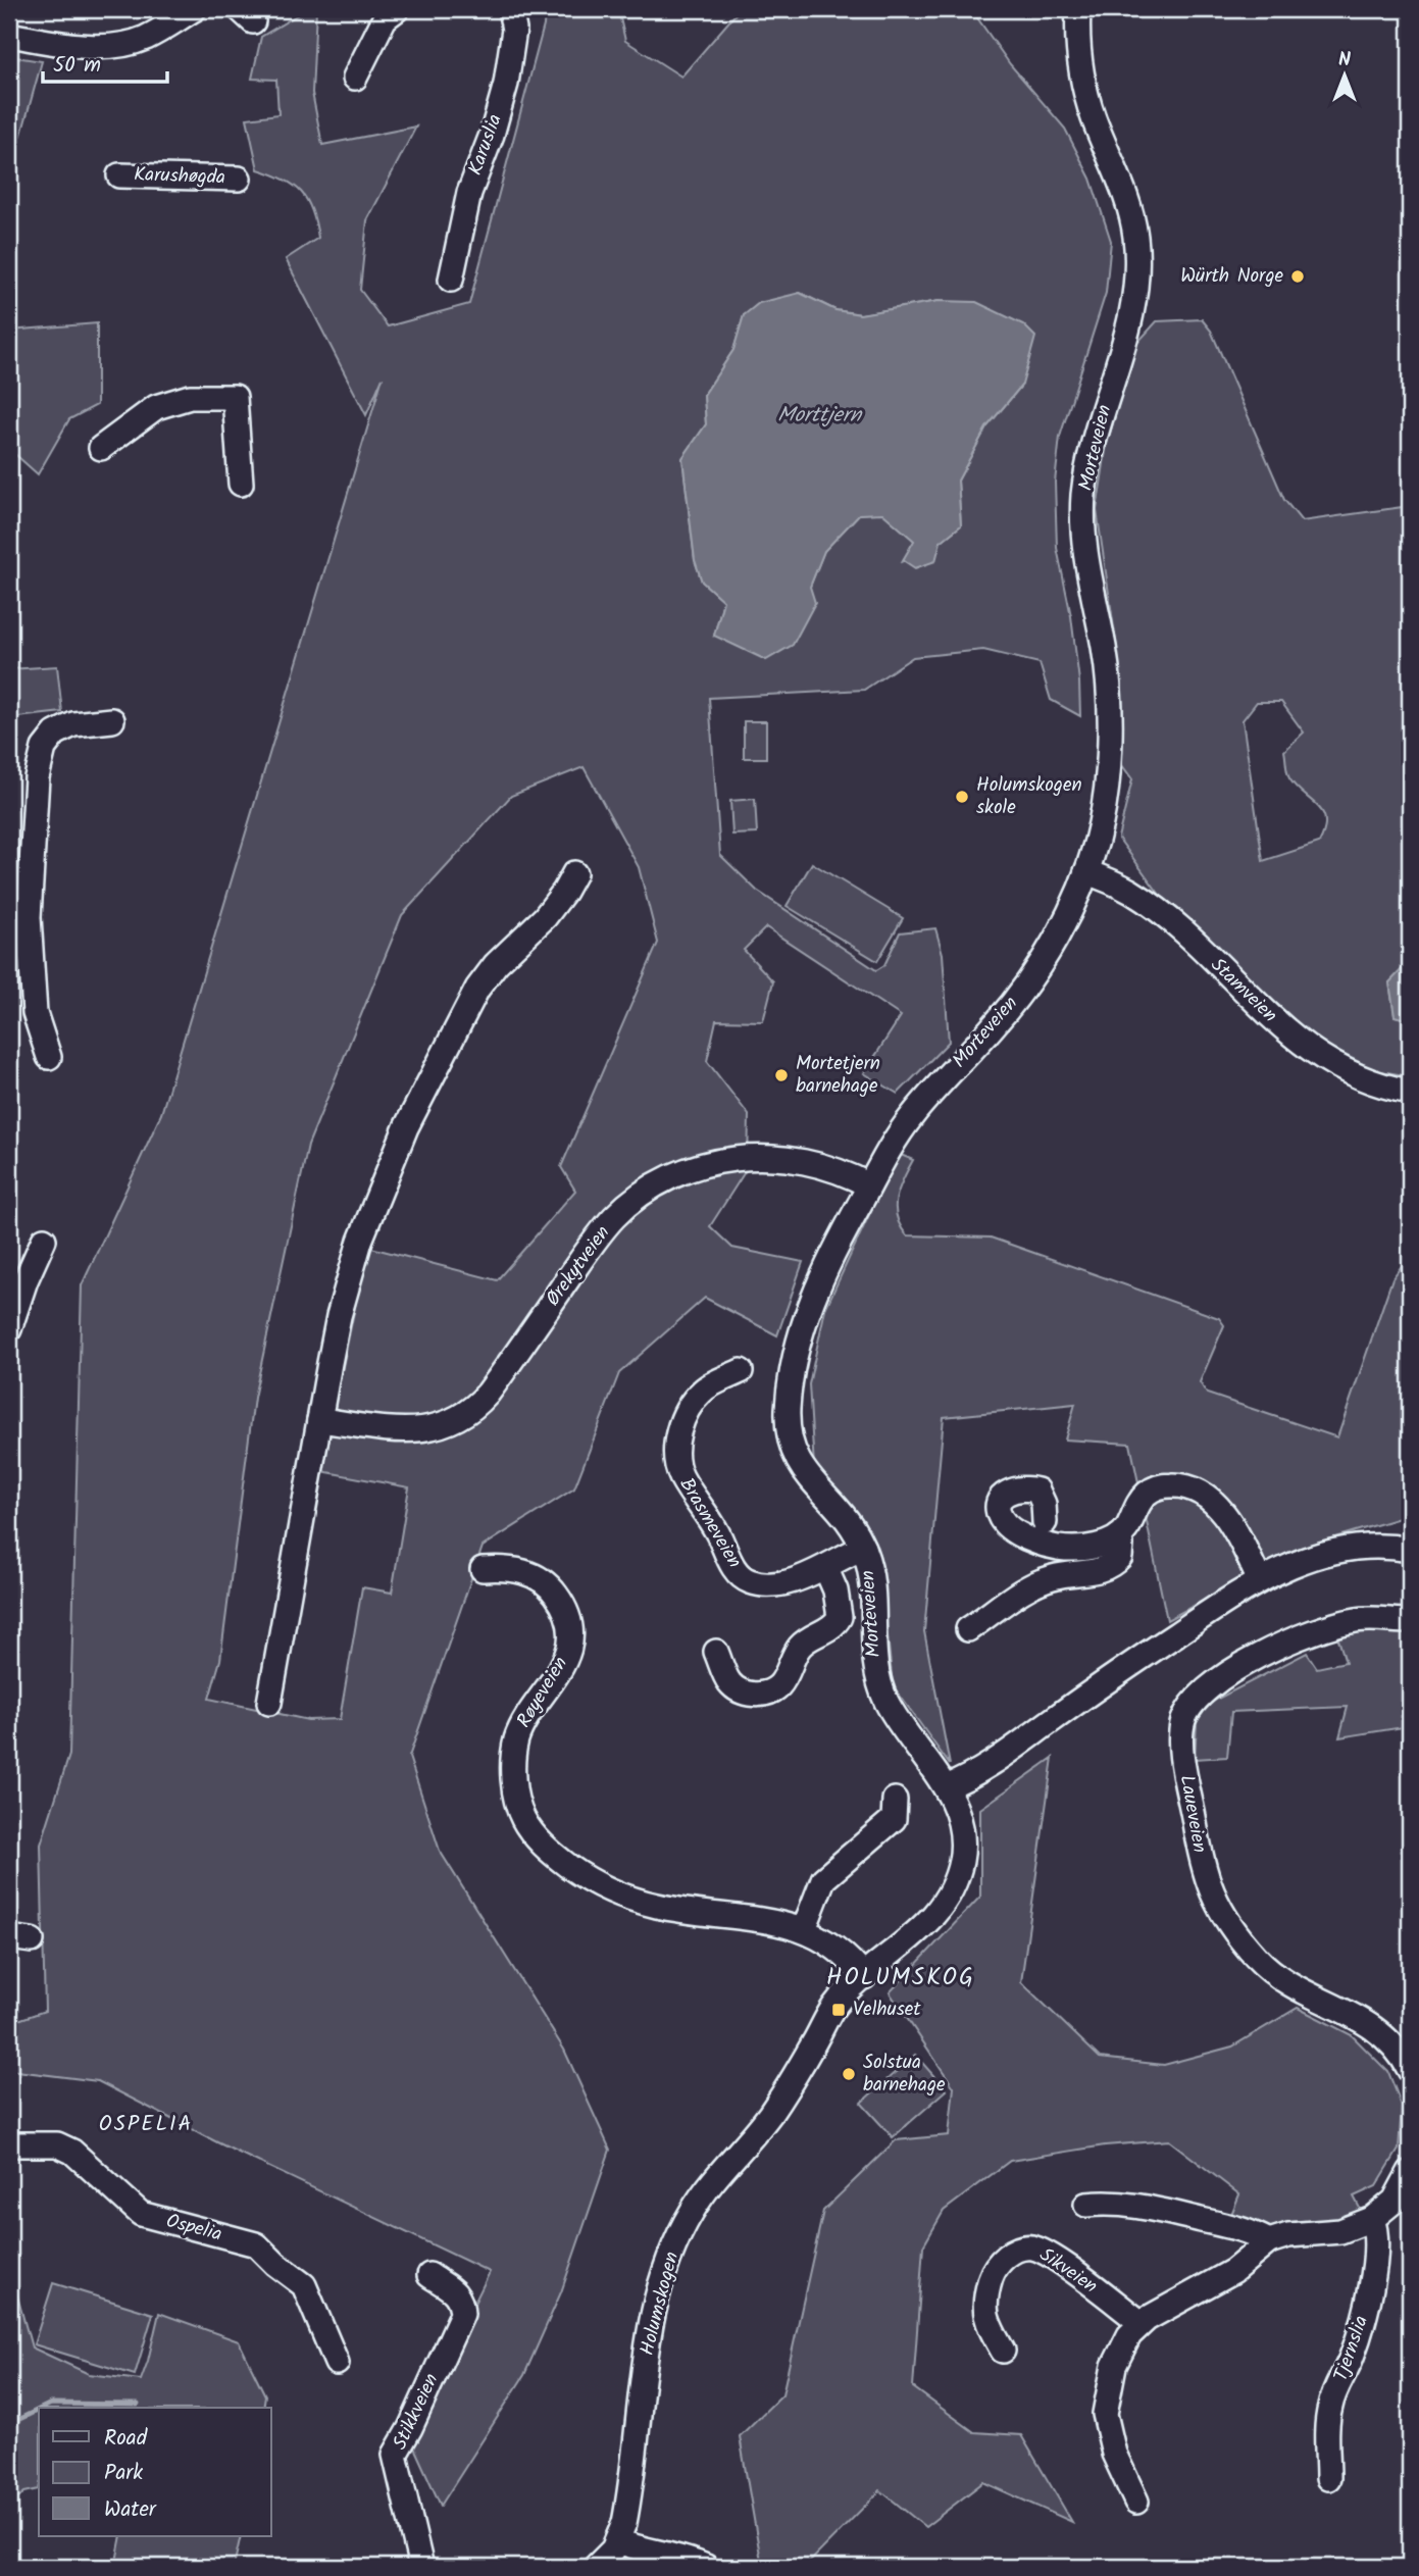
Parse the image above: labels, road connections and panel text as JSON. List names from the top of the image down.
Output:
{
  "streets": {
    "street": [
      "Karuslia",
      "Karushøgda",
      "Morteveien",
      "Stamveien",
      "Ørekytveien",
      "Brasmeveien",
      "Røyeveien",
      "Laueveien",
      "Ospelia",
      "Sikveien",
      "Holumskogen",
      "Tjernslia",
      "Stikkveien"
    ]
  },
  "crossings": [
    ["Morteveien", "Stamveien"],
    ["Morteveien", "Ørekytveien"],
    ["Morteveien", "Brasmeveien"],
    ["Morteveien", "Røyeveien"],
    ["Morteveien", "Holumskogen"],
    ["Røyeveien", "Holumskogen"]
  ],
  "districts": ["HOLUMSKOG", "OSPELIA"],
  "water": ["Morttjern"],
  "places": {
    "other": [
      "Würth Norge",
      "Holumskogen skole",
      "Mortetjern barnehage",
      "Solstua barnehage"
    ],
    "transit": ["Velhuset"]
  },
  "legend": ["Road", "Park", "Water"],
  "scale_bar": "50 m",
  "north": "top"
}
